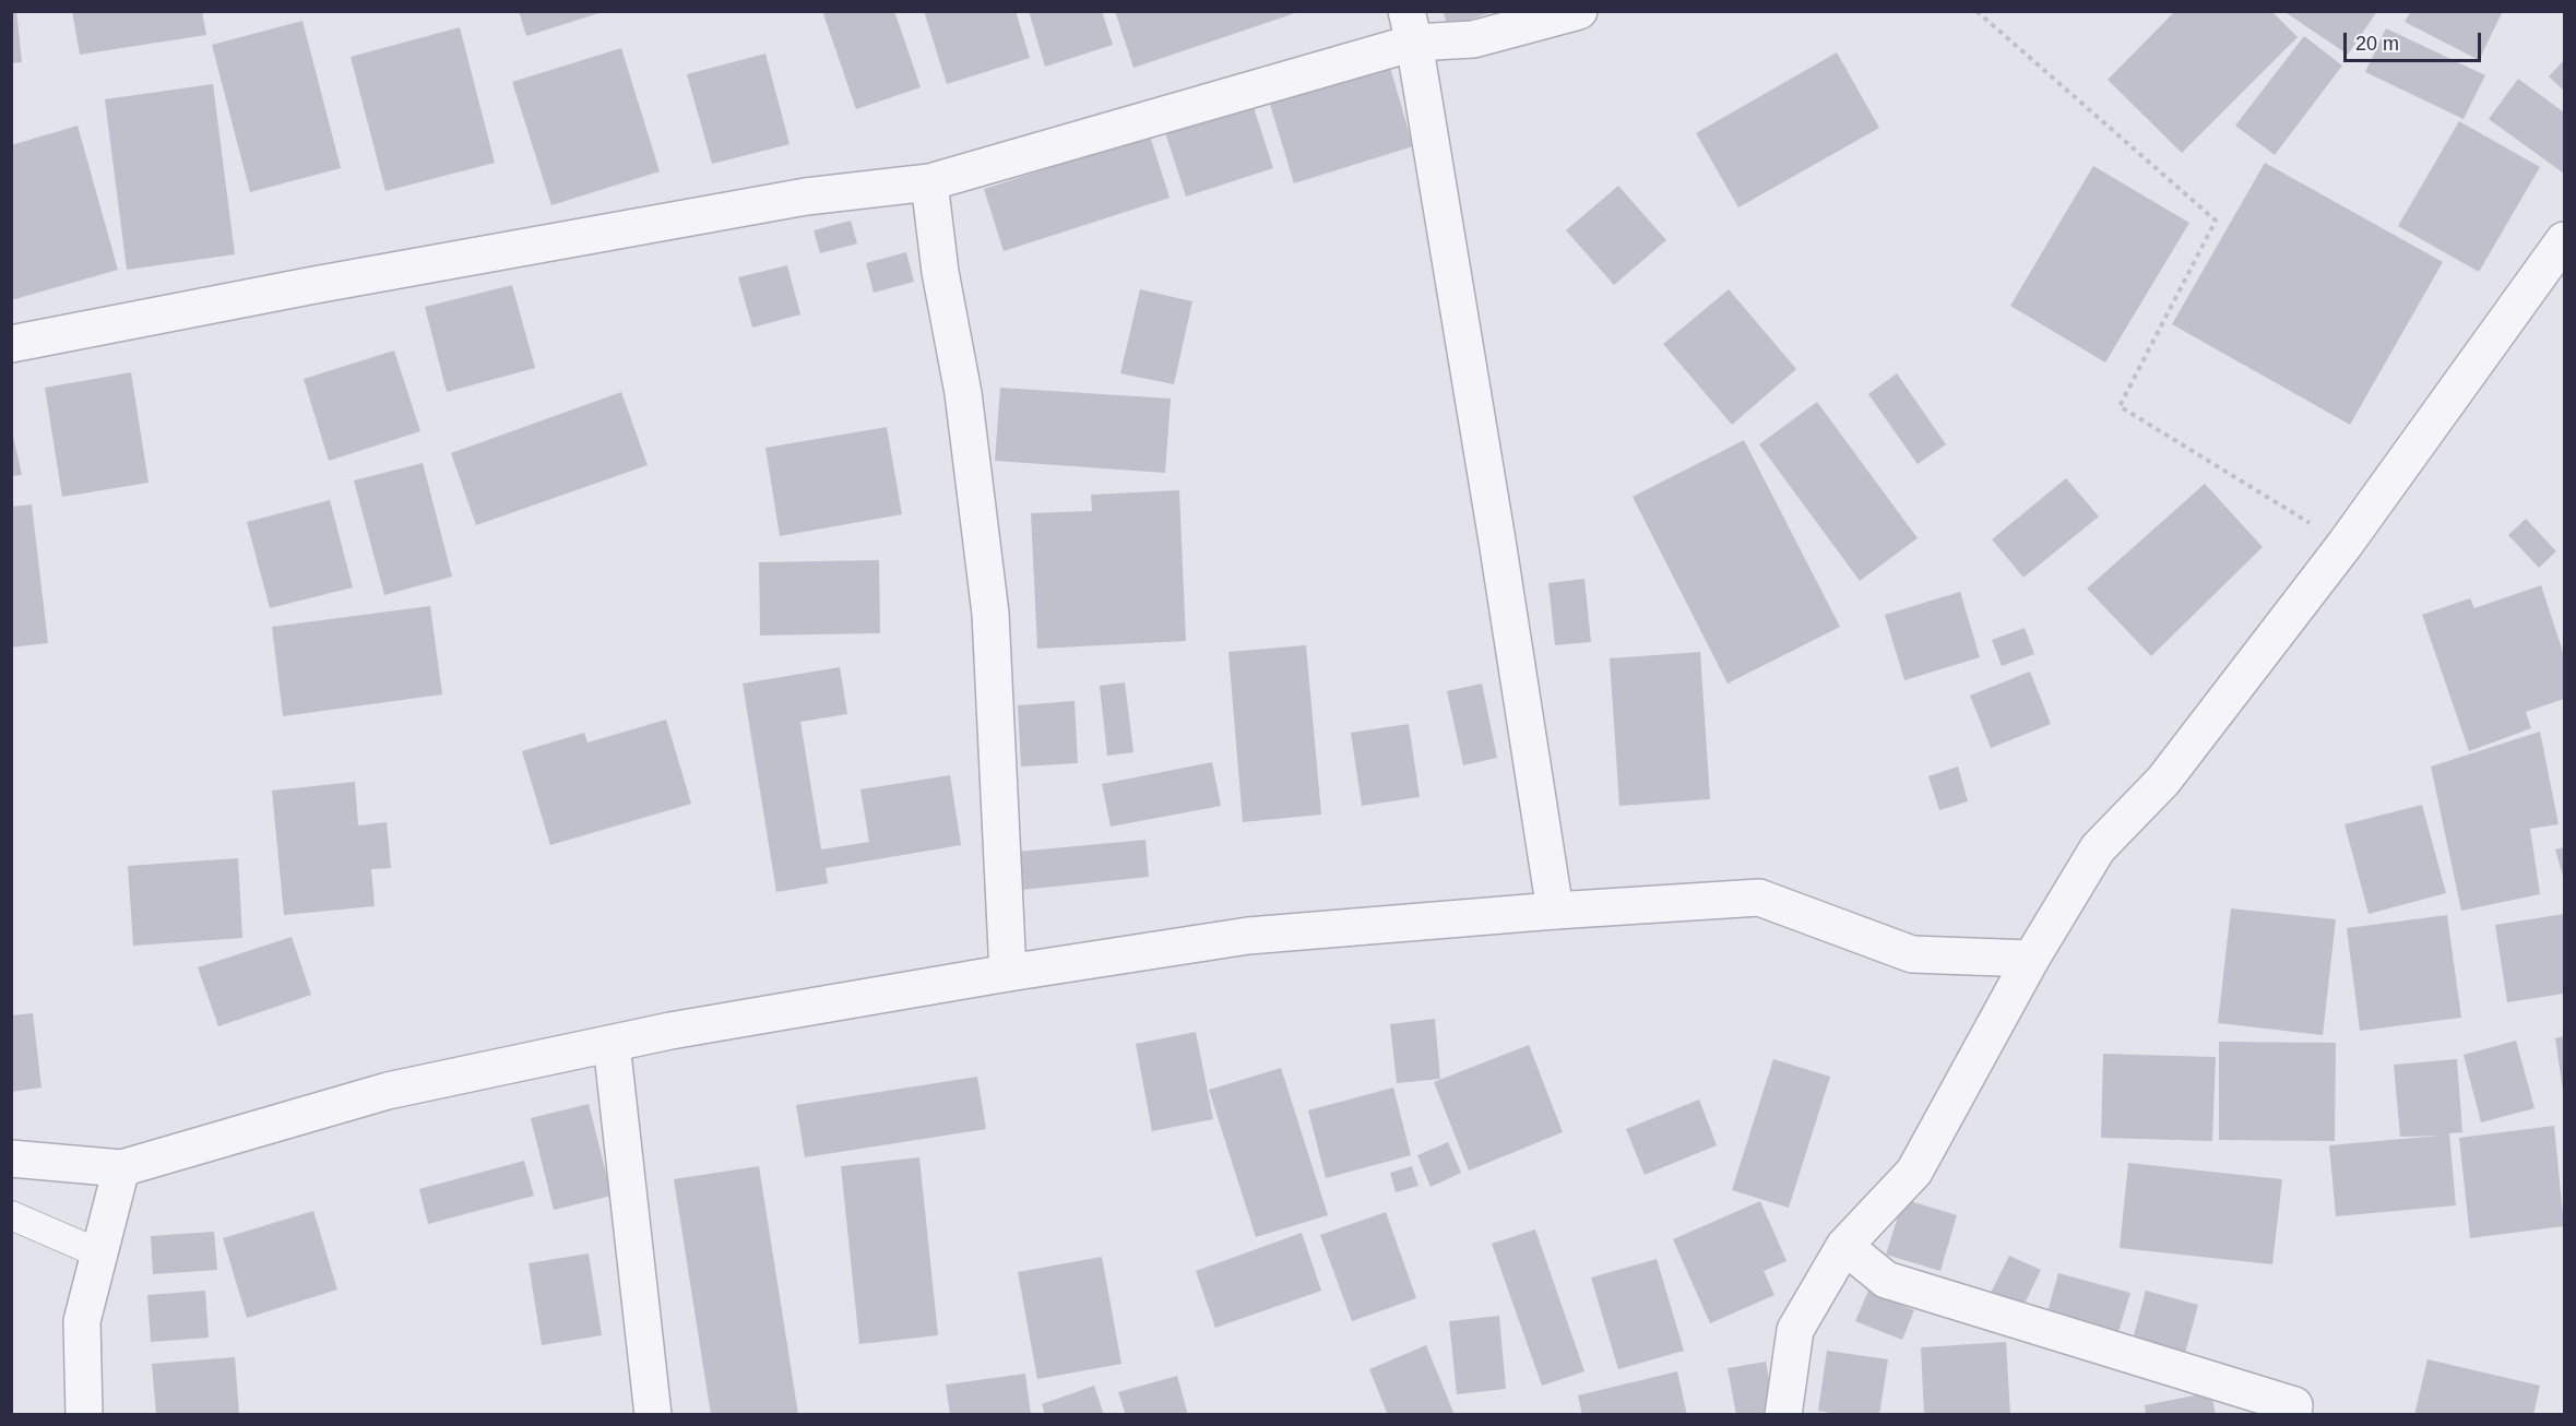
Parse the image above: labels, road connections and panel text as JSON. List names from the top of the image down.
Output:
{
  "scale_bar": "20 m"
}
